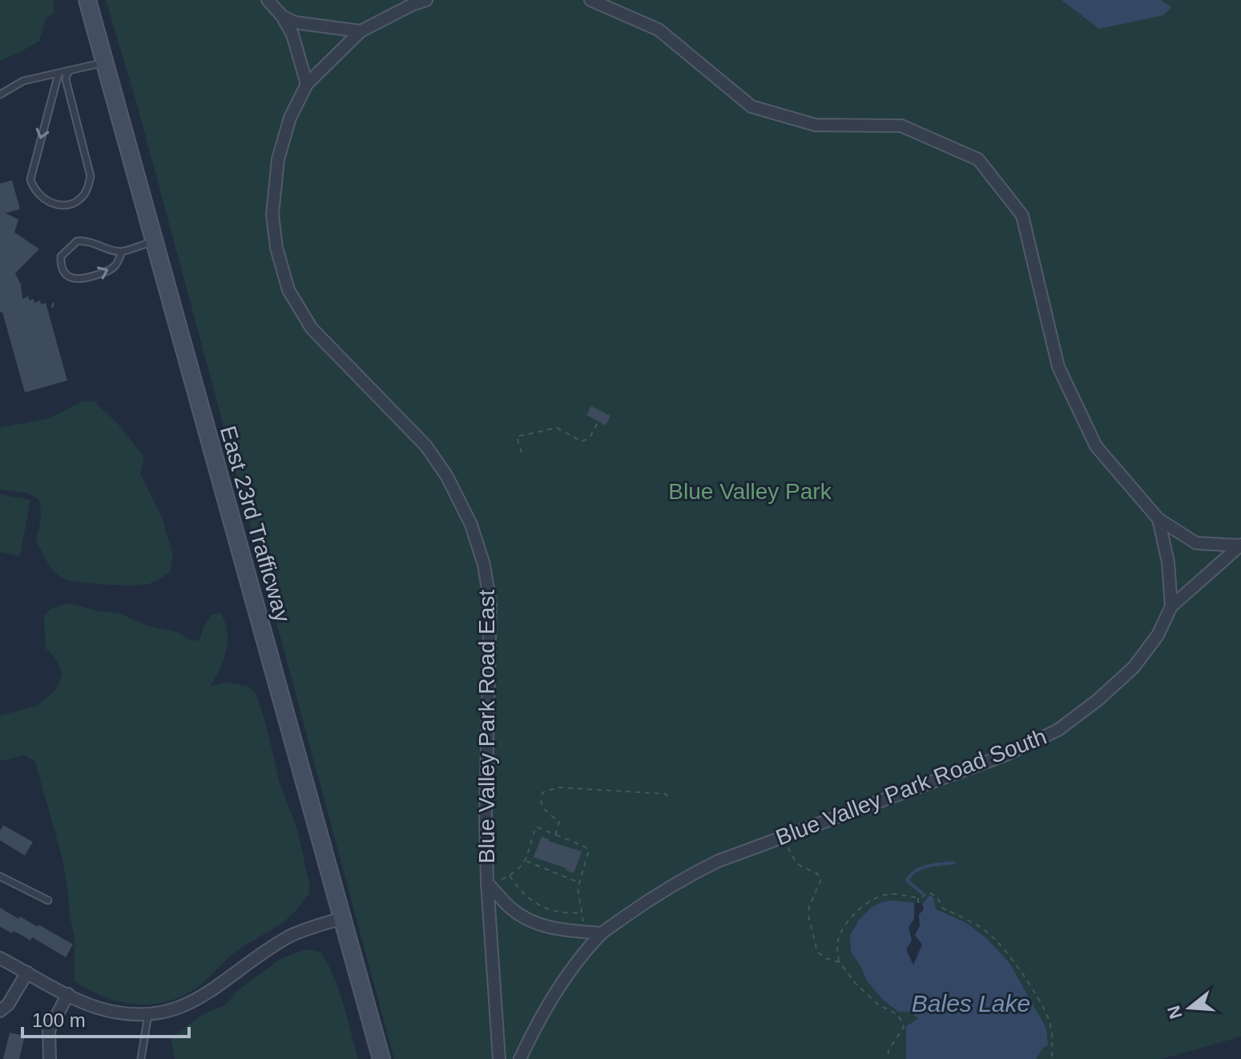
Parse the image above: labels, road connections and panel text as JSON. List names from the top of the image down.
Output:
{
  "streets": {
    "main road": ["East 23rd Trafficway"],
    "street": ["Blue Valley Park Road East", "Blue Valley Park Road South"]
  },
  "water": ["Bales Lake"],
  "parks": ["Blue Valley Park"],
  "scale_bar": "100 m",
  "north": "left"
}
